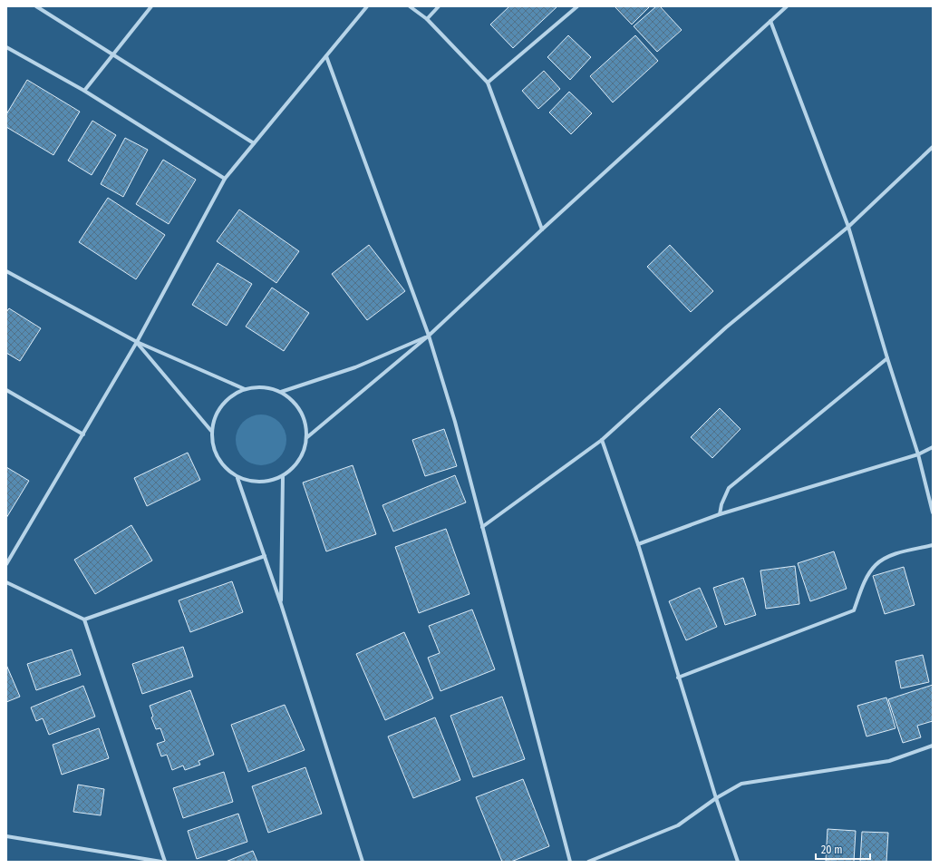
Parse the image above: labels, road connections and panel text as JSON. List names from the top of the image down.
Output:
{
  "scale_bar": "20 m"
}
